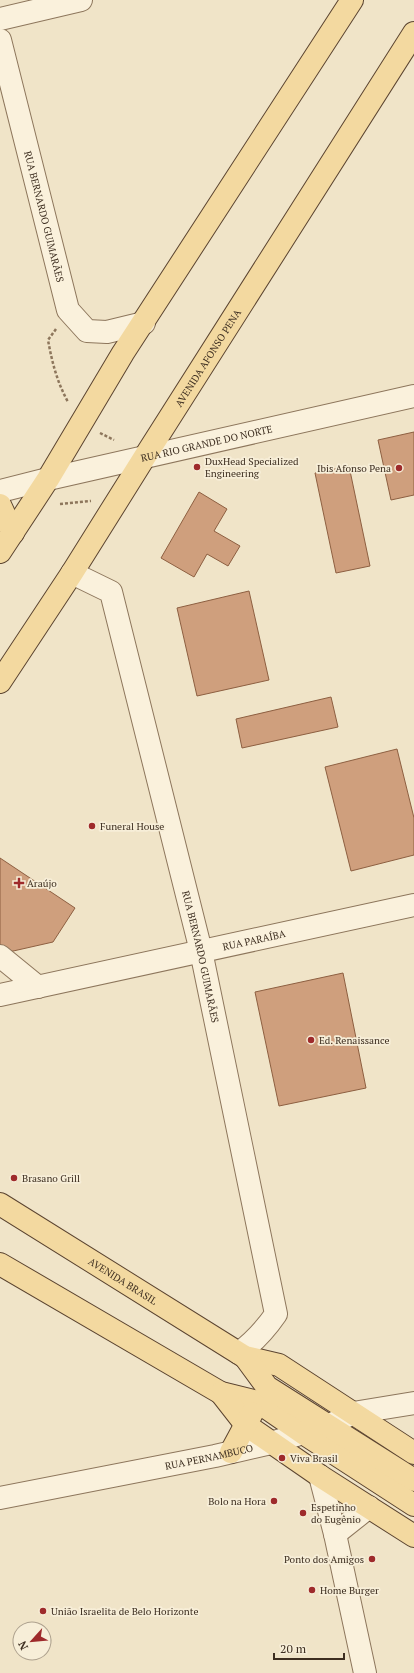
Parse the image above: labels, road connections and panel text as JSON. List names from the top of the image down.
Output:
{
  "streets": {
    "main road": ["AVENIDA AFONSO PENA", "AVENIDA BRASIL"],
    "street": [
      "RUA BERNARDO GUIMARÃES",
      "RUA RIO GRANDE DO NORTE",
      "RUA PARAÍBA",
      "RUA PERNAMBUCO"
    ]
  },
  "crossings": [
    ["RUA BERNARDO GUIMARÃES", "AVENIDA AFONSO PENA"],
    ["RUA BERNARDO GUIMARÃES", "RUA PARAÍBA"],
    ["RUA BERNARDO GUIMARÃES", "AVENIDA BRASIL"],
    ["AVENIDA AFONSO PENA", "RUA RIO GRANDE DO NORTE"],
    ["AVENIDA BRASIL", "RUA PERNAMBUCO"]
  ],
  "places": {
    "other": [
      "DuxHead Specialized Engineering",
      "Ibis Afonso Pena",
      "Funeral House",
      "Ed. Renaissance",
      "Brasano Grill",
      "Viva Brasil",
      "Bolo na Hora",
      "Espetinho do Eugênio",
      "Ponto dos Amigos",
      "Home Burger",
      "União Israelita de Belo Horizonte"
    ],
    "health": ["Araújo"]
  },
  "scale_bar": "20 m",
  "north": "bottom left"
}
